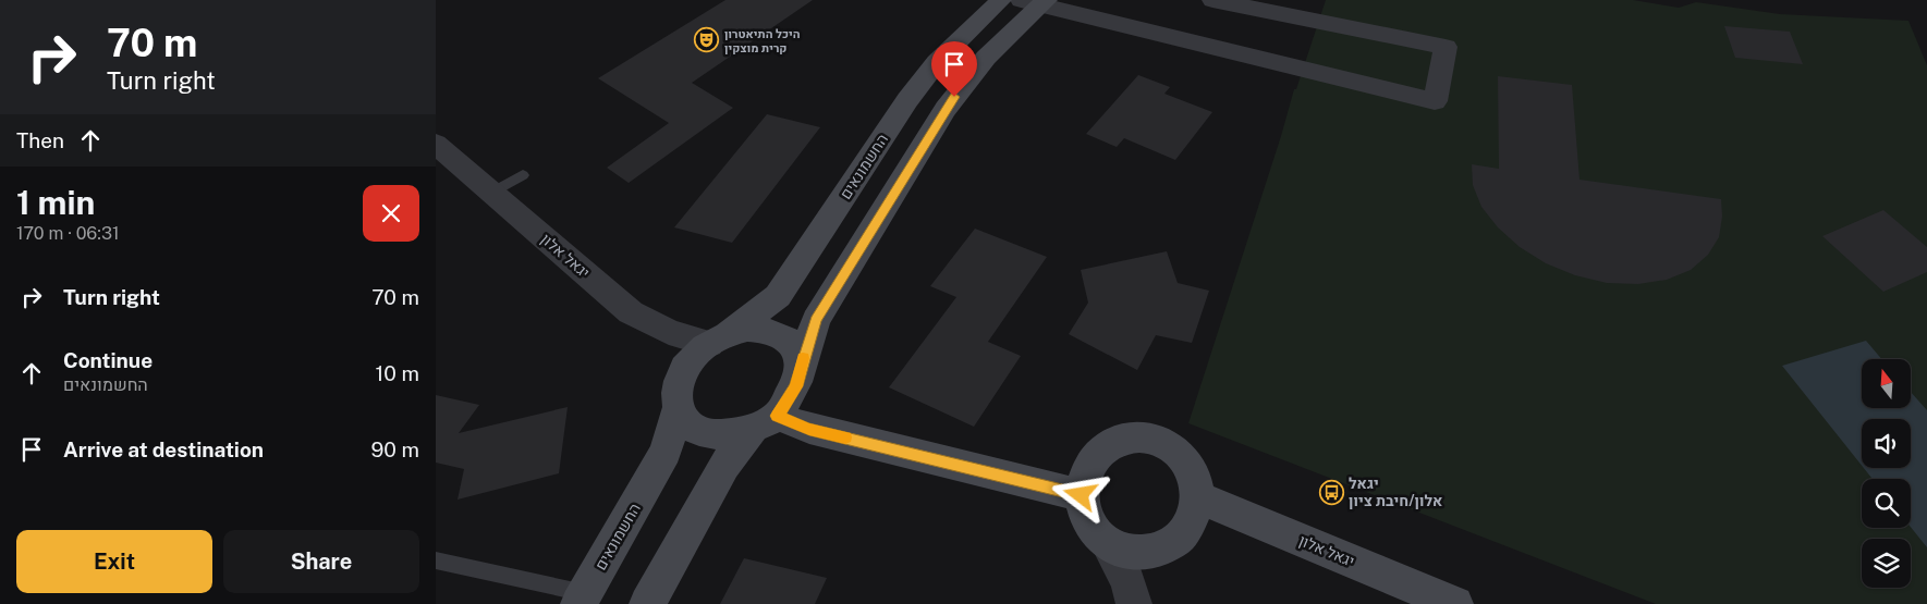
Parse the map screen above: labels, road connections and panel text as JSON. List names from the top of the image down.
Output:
{
  "streets": {
    "street": ["החשמונאים", "יגאל אלון"]
  },
  "crossings": [
    ["החשמונאים", "יגאל אלון"]
  ],
  "places": {
    "theatre": ["היכל התיאטרון קרית מוצקין"],
    "bus stop": ["יגאל אלון/חיבת ציון"]
  },
  "north": "top",
  "page": {
    "turn": ["70 m", "Turn right"],
    "then": "Then",
    "heading": ["1 min", "170 m · 06:31"],
    "list": [
      {
        "name": "Turn right",
        "value": "70 m"
      },
      {
        "name": "Continue",
        "note": "החשמונאים",
        "value": "10 m"
      },
      {
        "name": "Arrive at destination",
        "value": "90 m"
      }
    ],
    "buttons": ["Exit", "Share"]
  }
}
